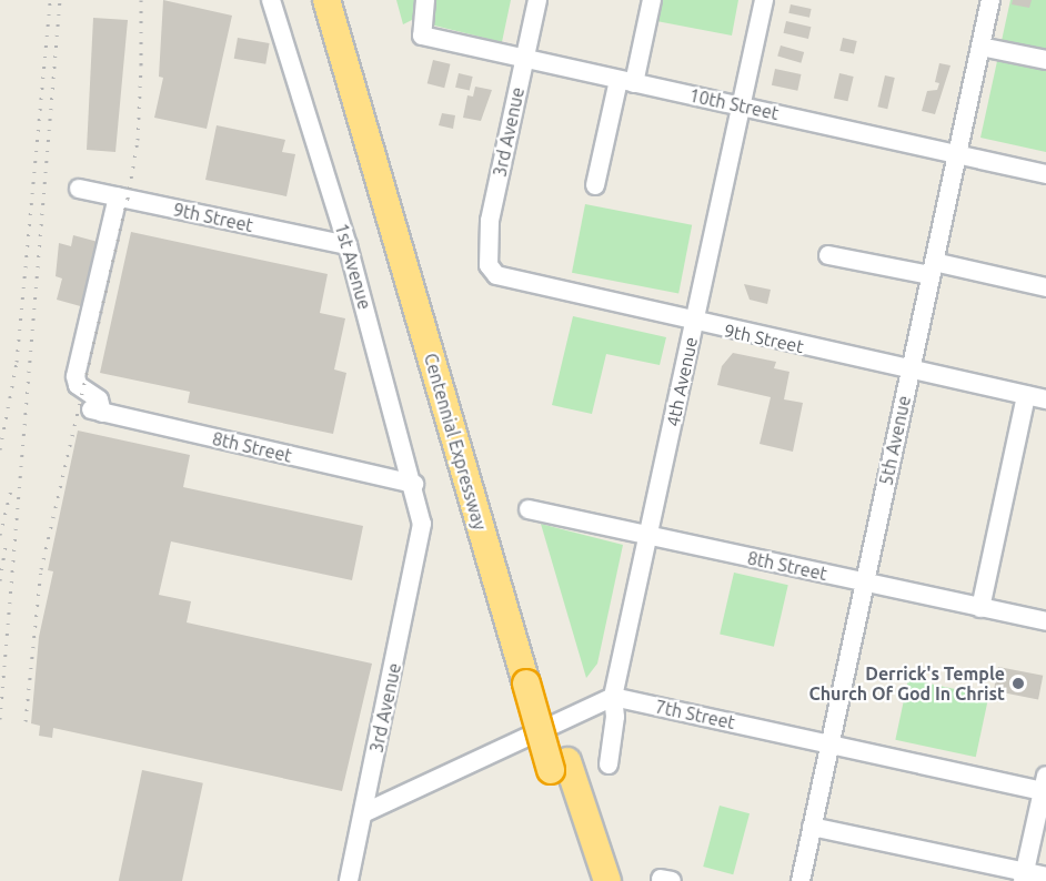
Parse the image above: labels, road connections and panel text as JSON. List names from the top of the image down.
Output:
{
  "streets": {
    "highway": ["Centennial Expressway"],
    "street": [
      "10th Street",
      "3rd Avenue",
      "9th Street",
      "1st Avenue",
      "4th Avenue",
      "5th Avenue",
      "8th Street",
      "7th Street"
    ]
  },
  "crossings": [
    ["10th Street", "3rd Avenue"],
    ["10th Street", "4th Avenue"],
    ["10th Street", "5th Avenue"],
    ["3rd Avenue", "9th Street"],
    ["3rd Avenue", "1st Avenue"],
    ["9th Street", "1st Avenue"],
    ["9th Street", "4th Avenue"],
    ["9th Street", "5th Avenue"],
    ["9th Street", "8th Street"],
    ["1st Avenue", "8th Street"],
    ["4th Avenue", "8th Street"],
    ["4th Avenue", "7th Street"],
    ["5th Avenue", "8th Street"],
    ["5th Avenue", "7th Street"]
  ],
  "places": ["Derrick's Temple Church Of God In Christ"]
}
